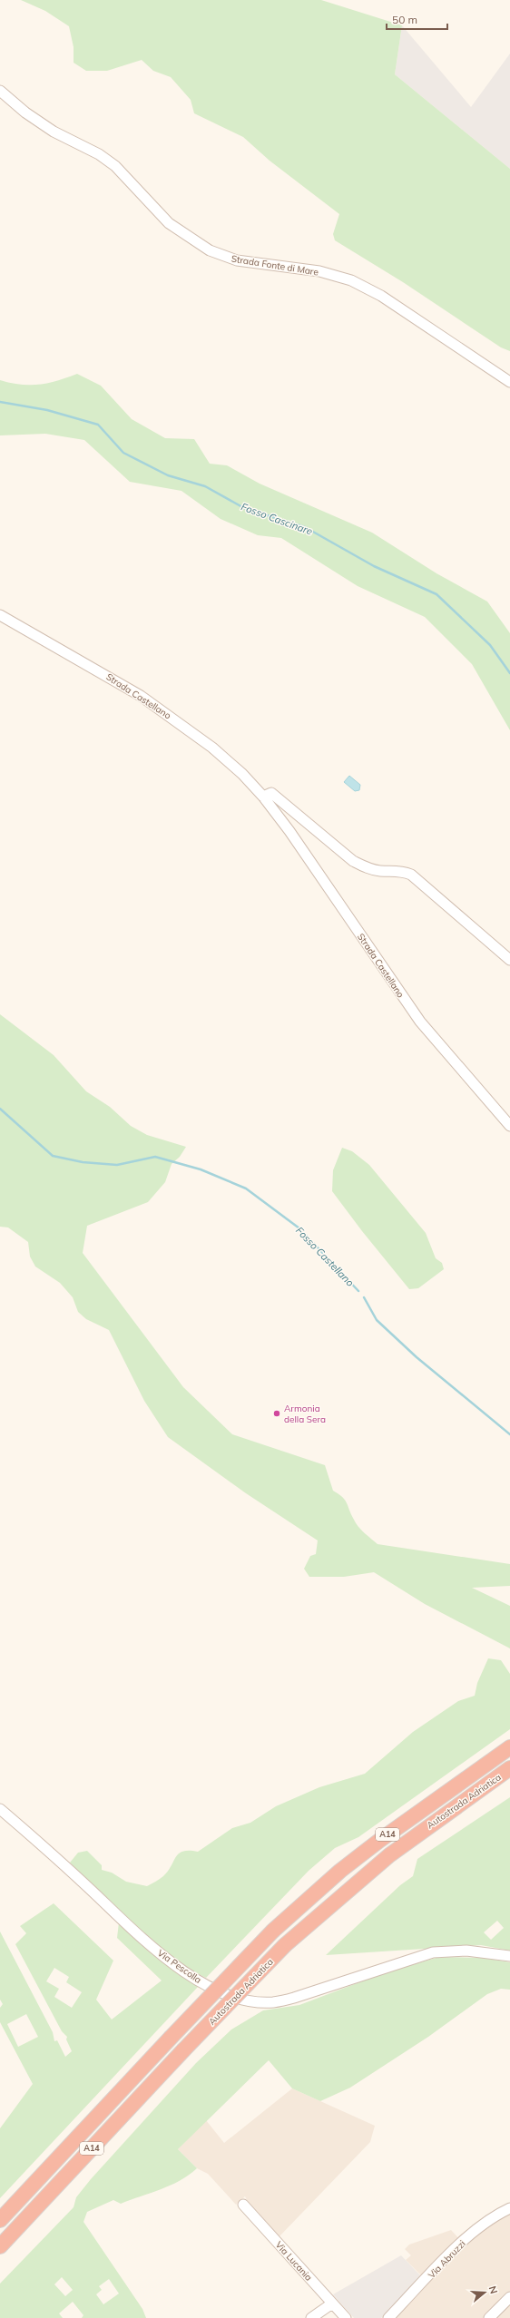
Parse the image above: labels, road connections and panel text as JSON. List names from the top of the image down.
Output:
{
  "streets": {
    "highway": ["Autostrada Adriatica", "A14"],
    "street": [
      "Strada Fonte di Mare",
      "Strada Castellano",
      "Via Pescolla",
      "Via Abruzzi",
      "Via Lucania"
    ]
  },
  "water": ["Fosso Cascinare", "Fosso Castellano"],
  "places": ["Armonia della Sera"],
  "scale_bar": "50 m",
  "north": "right"
}
